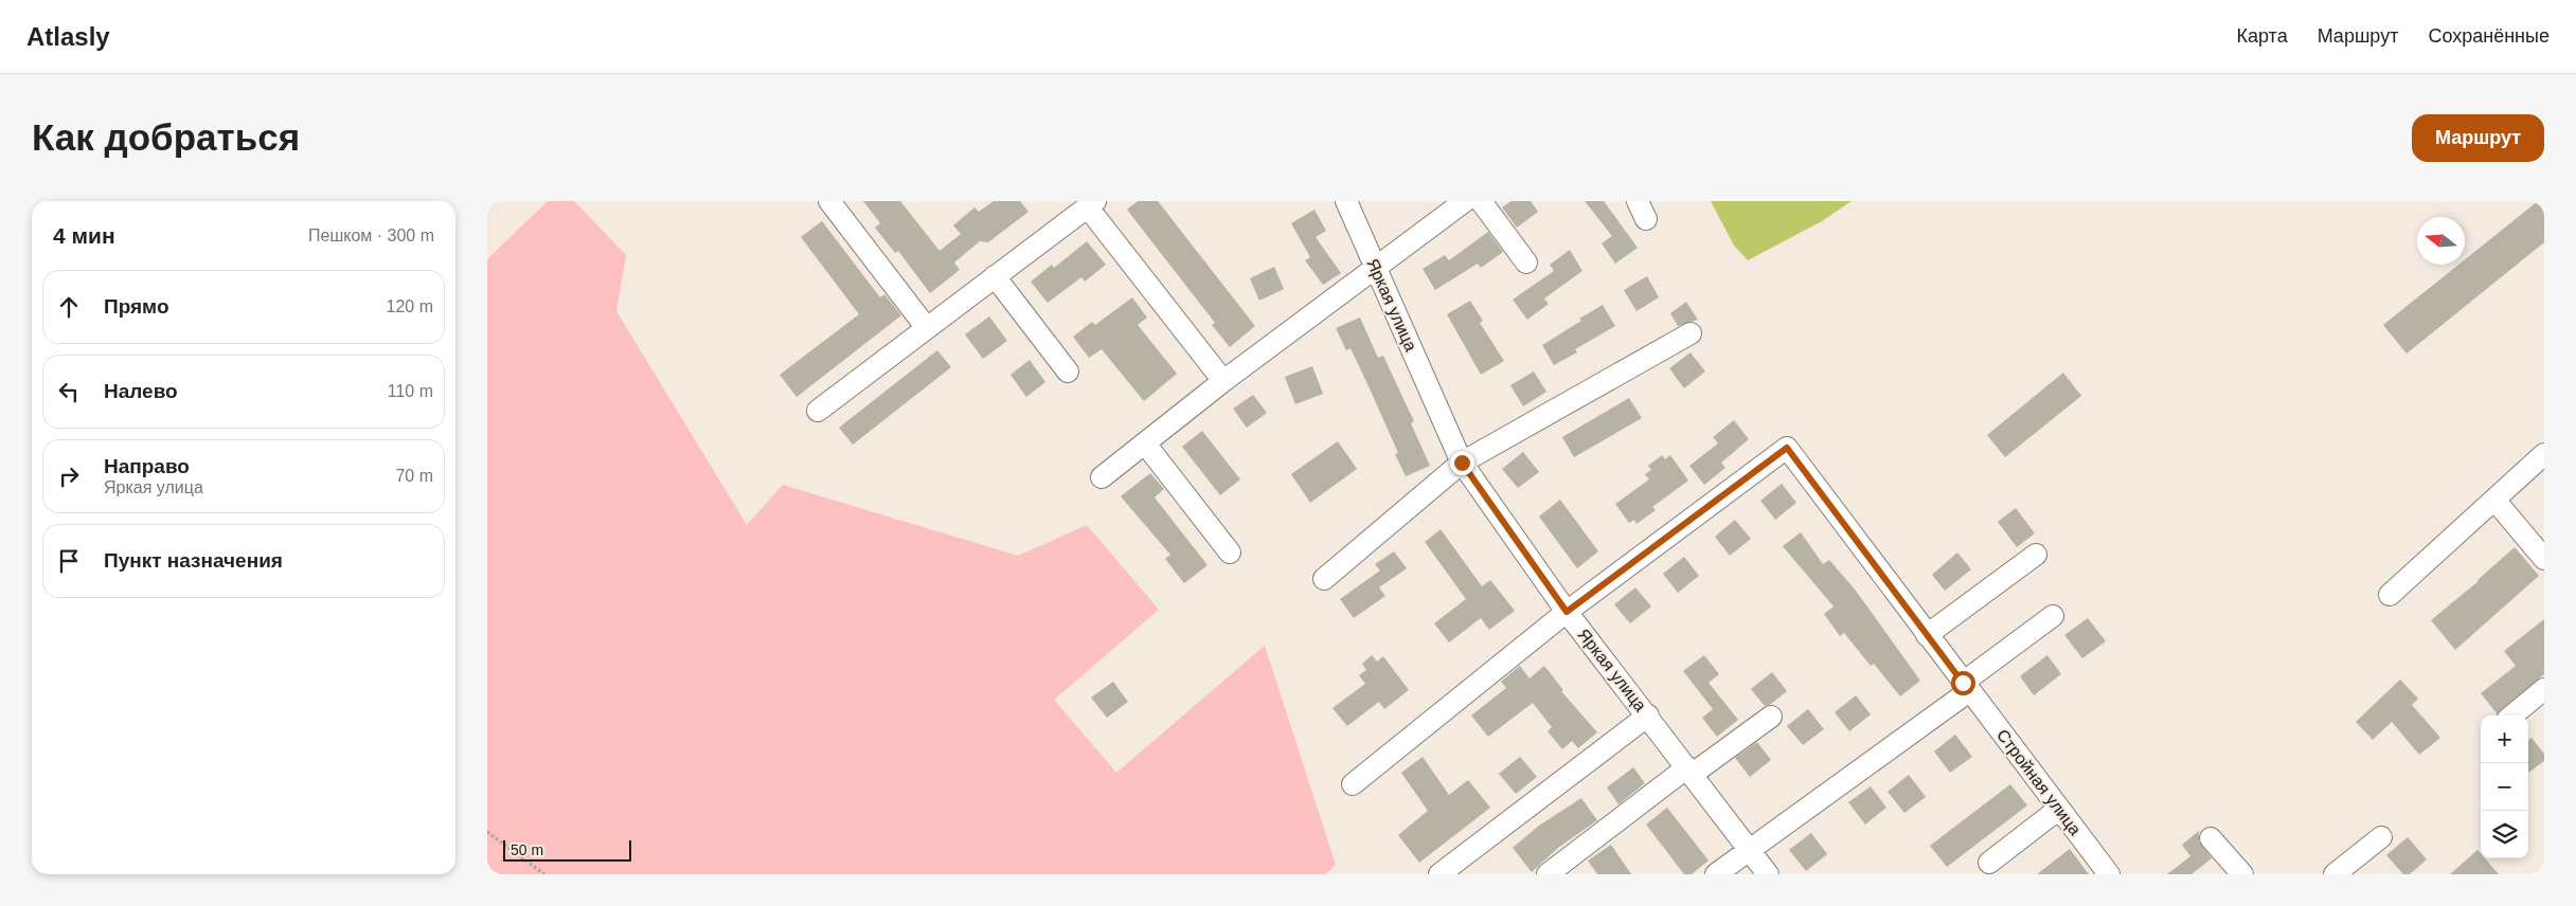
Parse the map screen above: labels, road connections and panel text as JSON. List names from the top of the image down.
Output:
{
  "streets": {
    "street": ["Яркая улица", "Стройная улица"]
  },
  "crossings": [
    ["Яркая улица", "Стройная улица"]
  ],
  "scale_bar": "50 m",
  "north": "left",
  "page": {
    "header": "Atlasly",
    "nav": ["Карта", "Маршрут", "Сохранённые"],
    "buttons": "Маршрут",
    "title": "Как добраться",
    "heading": ["4 мин", "Пешком · 300 m"],
    "list": [
      ["Прямо", "120 m"],
      ["Налево", "110 m"],
      ["Направо", "Яркая улица", "70 m"],
      "Пункт назначения"
    ],
    "map_buttons": ["+", "−"],
    "scale": "50 m"
  }
}
